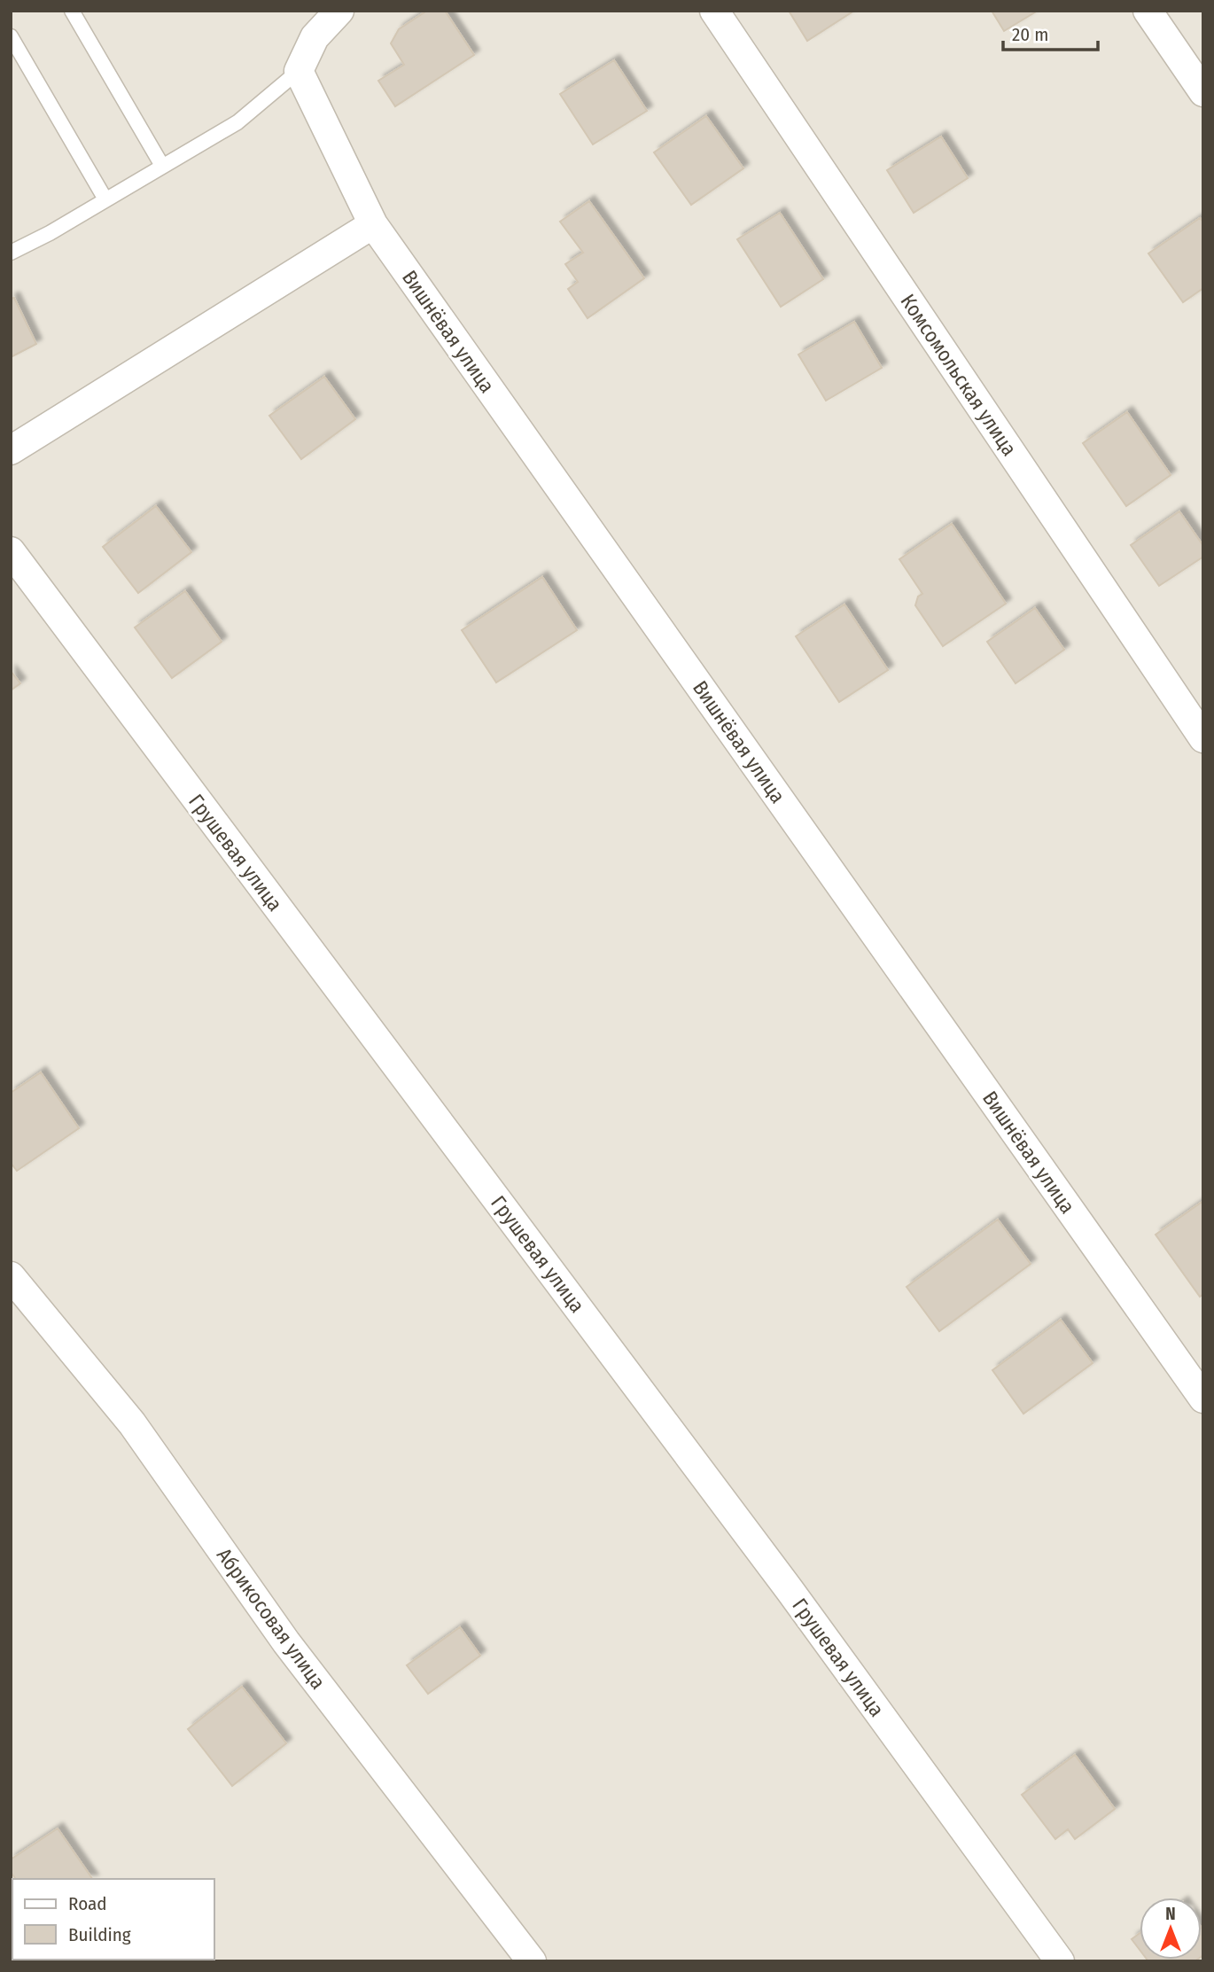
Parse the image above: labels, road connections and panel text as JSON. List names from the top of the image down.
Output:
{
  "streets": {
    "street": [
      "Вишнёвая улица",
      "Комсомольская улица",
      "Грушевая улица",
      "Абрикосовая улица"
    ]
  },
  "legend": ["Road", "Building"],
  "scale_bar": "20 m",
  "north": "top"
}
